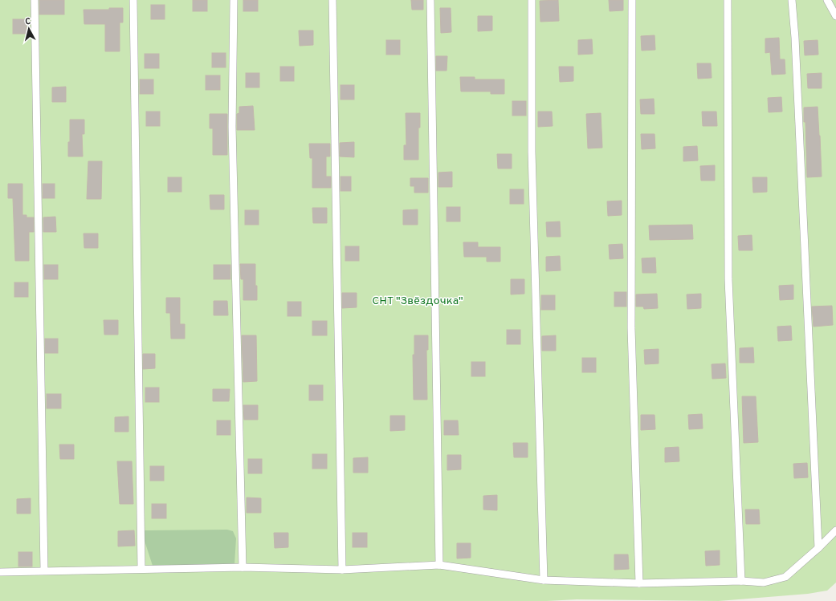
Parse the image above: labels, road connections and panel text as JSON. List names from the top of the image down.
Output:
{
  "parks": ["СНТ \"Звёздочка\""],
  "north": "top"
}
